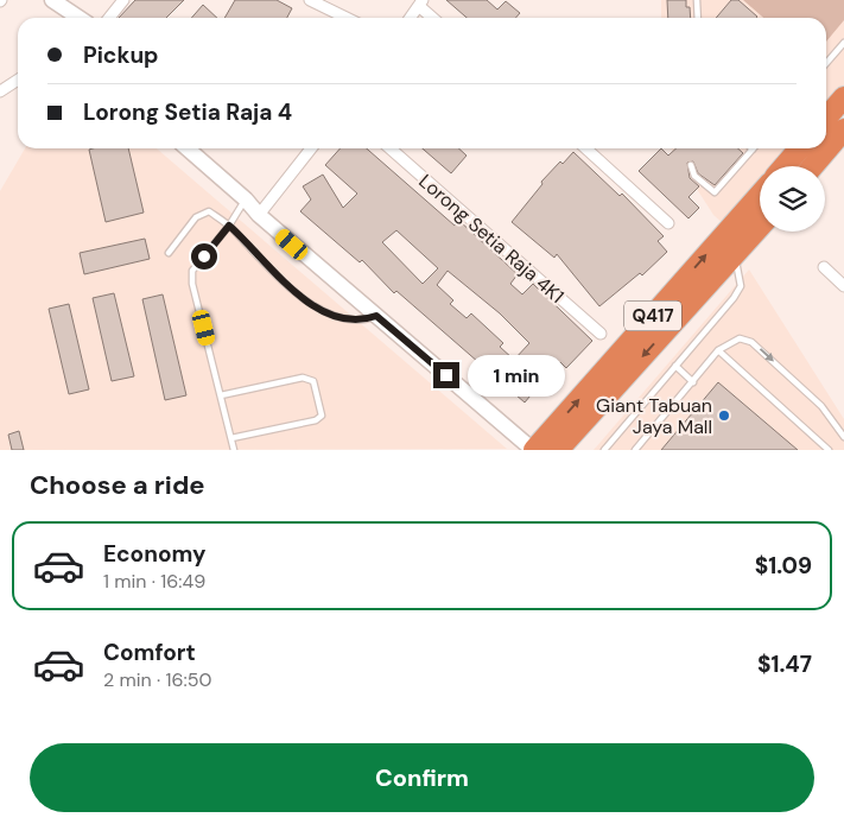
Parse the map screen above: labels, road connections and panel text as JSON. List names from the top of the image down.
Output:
{
  "streets": {
    "highway": ["Q417"],
    "street": ["Lorong Setia Raja 4K1"]
  },
  "places": ["Giant Tabuan Jaya Mall"],
  "page": {
    "banner": ["Pickup", "Lorong Setia Raja 4"],
    "bubble": "1 min",
    "heading": "Choose a ride",
    "list": [
      {
        "name": "Economy",
        "note": "1 min · 16:49",
        "value": "$1.09"
      },
      {
        "name": "Comfort",
        "note": "2 min · 16:50",
        "value": "$1.47"
      }
    ],
    "buttons": "Confirm"
  }
}
